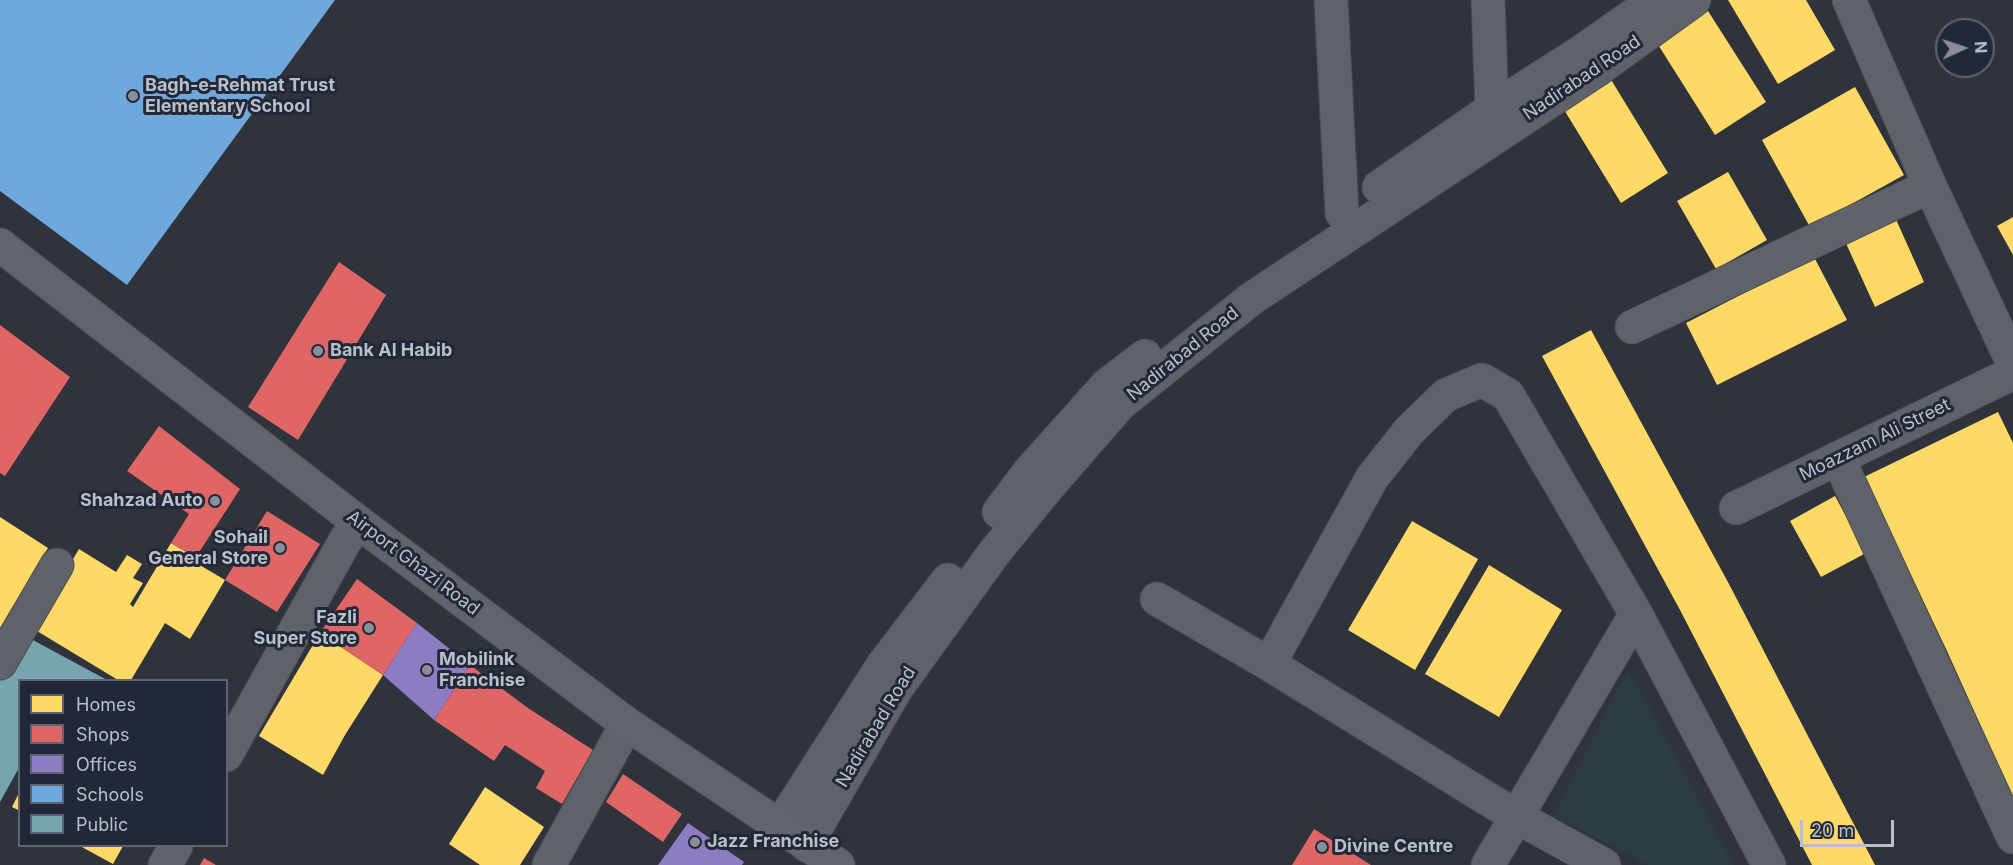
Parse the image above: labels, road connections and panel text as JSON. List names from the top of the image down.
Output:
{
  "streets": {
    "main road": ["Airport Ghazi Road"],
    "street": ["Nadirabad Road", "Moazzam Ali Street"]
  },
  "crossings": [
    ["Nadirabad Road", "Airport Ghazi Road"]
  ],
  "places": [
    "Bagh-e-Rehmat Trust Elementary School",
    "Bank Al Habib",
    "Shahzad Auto",
    "Sohail General Store",
    "Fazli Super Store",
    "Mobilink Franchise",
    "Jazz Franchise",
    "Divine Centre"
  ],
  "legend": [
    "Homes",
    "Shops",
    "Offices",
    "Schools",
    "Public"
  ],
  "scale_bar": "20 m",
  "north": "right"
}
